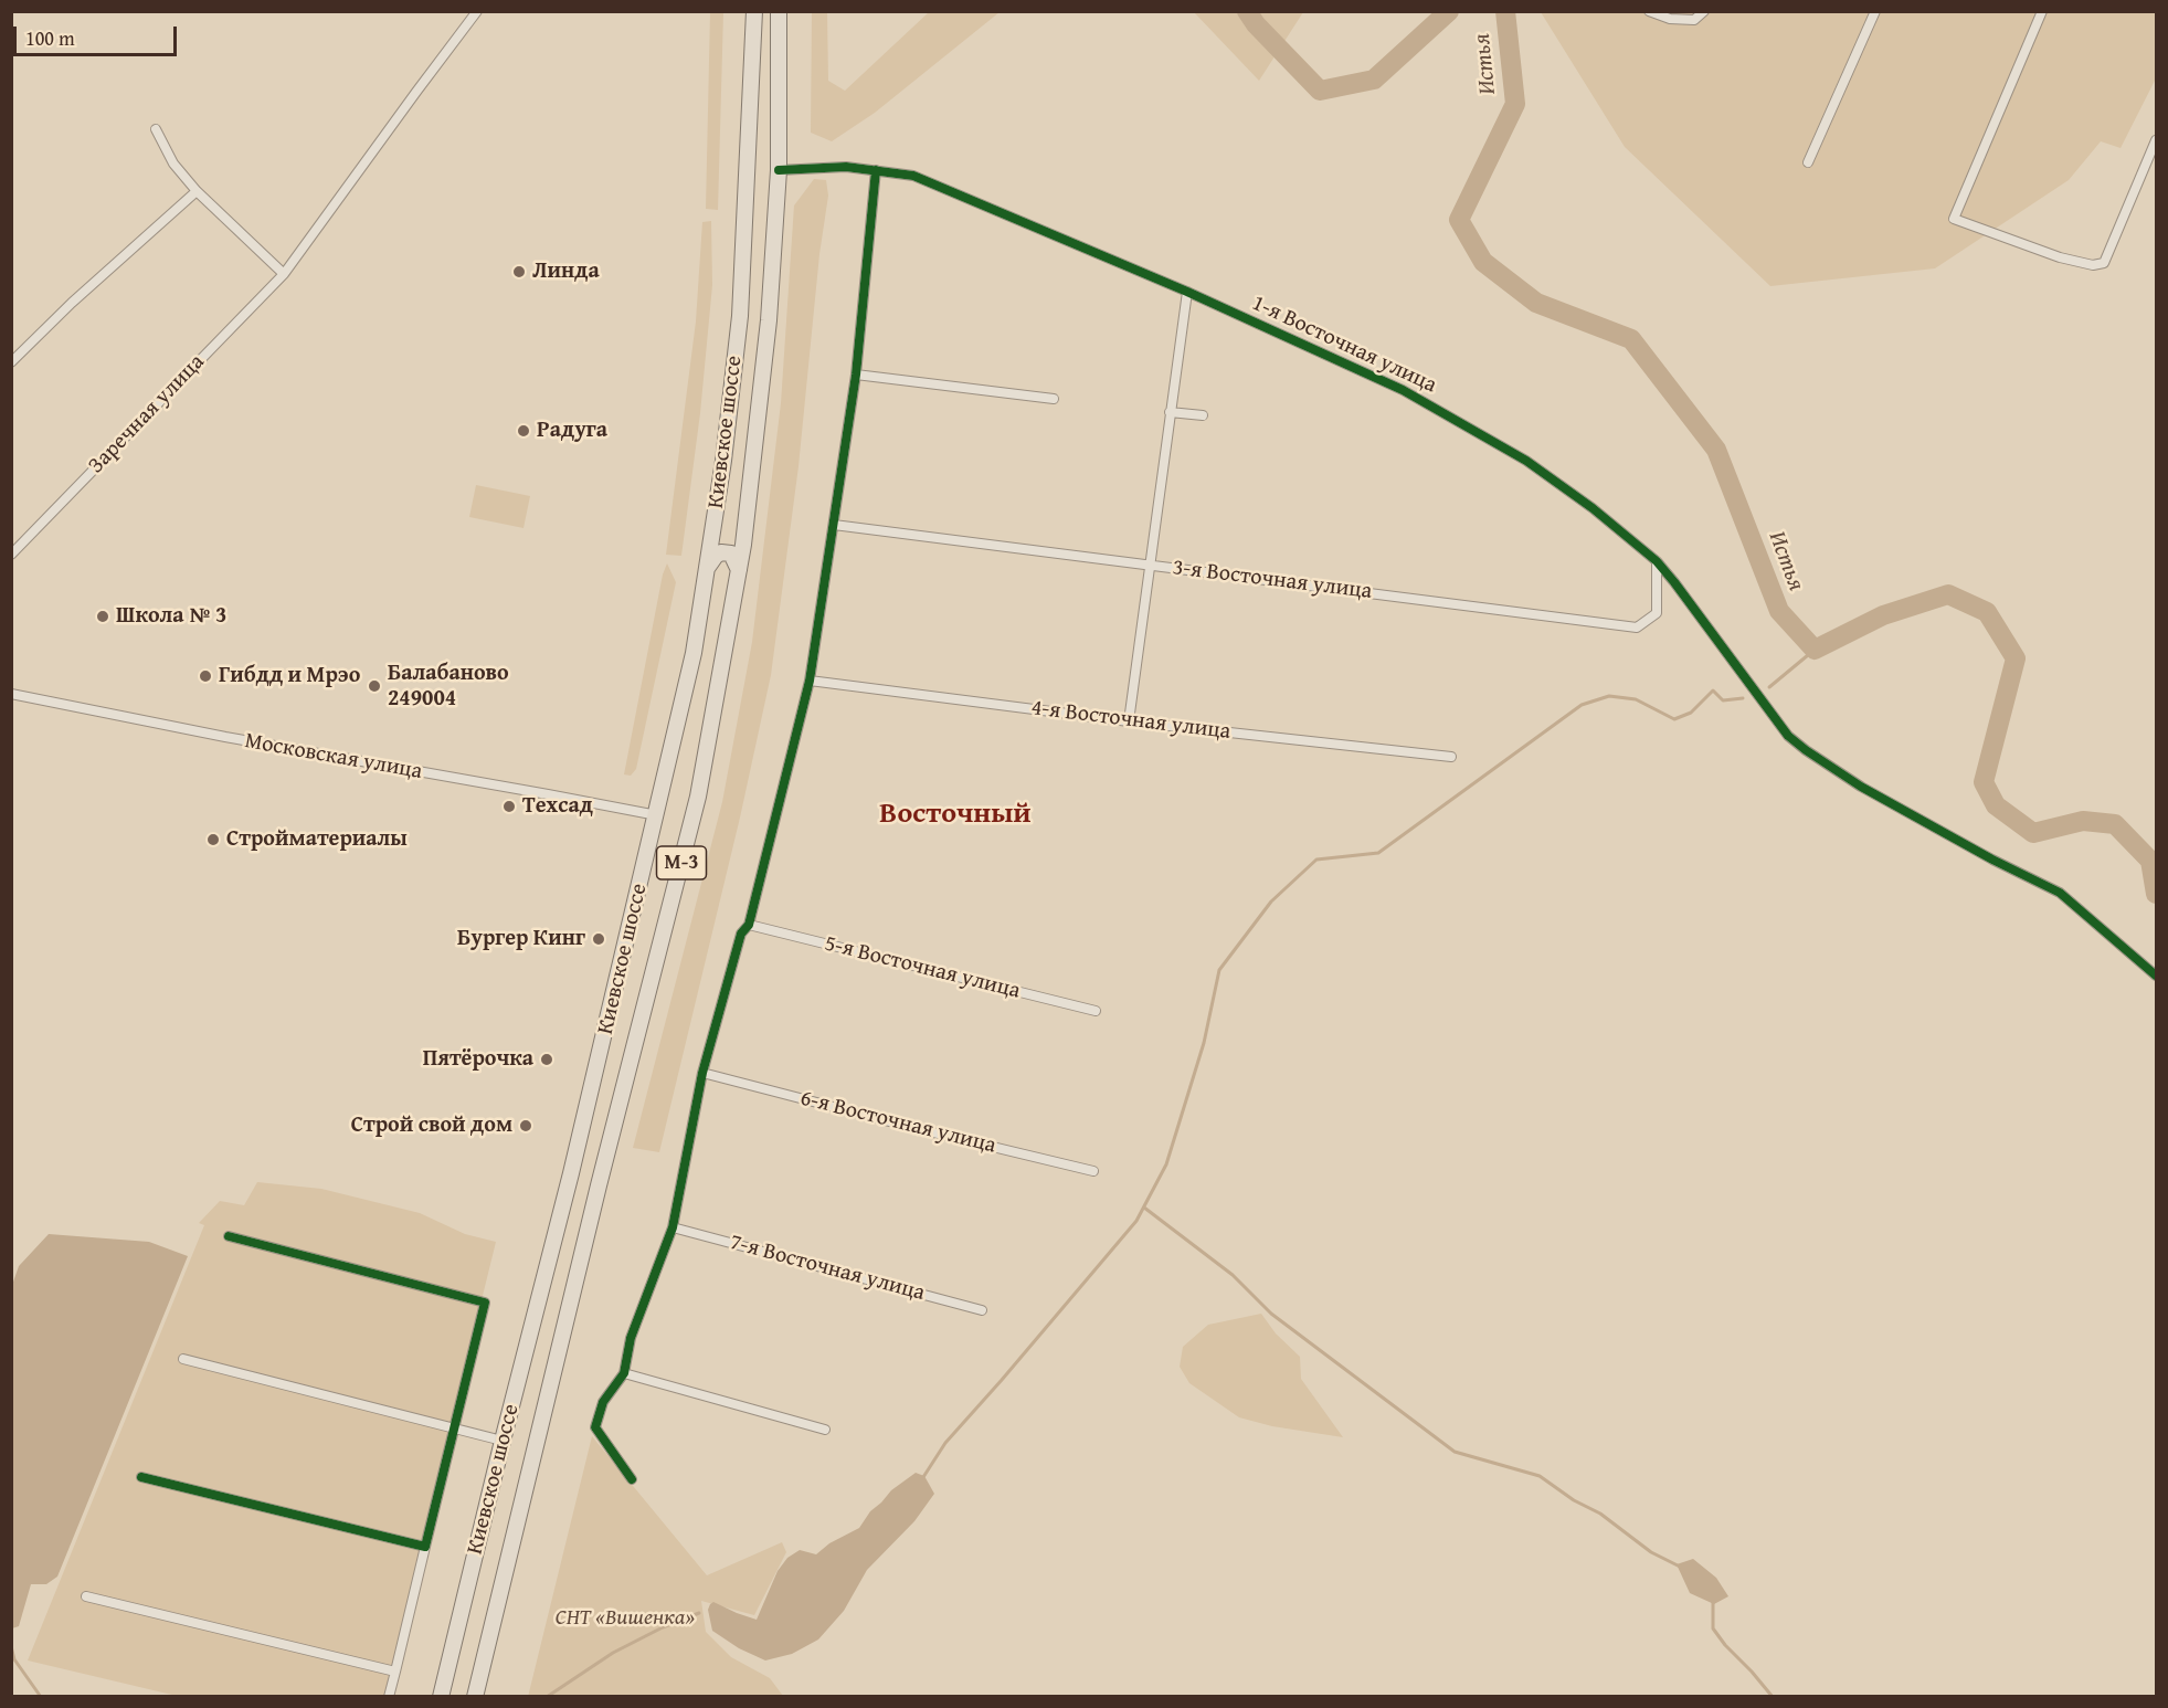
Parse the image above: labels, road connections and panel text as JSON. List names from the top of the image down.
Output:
{
  "streets": {
    "highway": ["Киевское шоссе", "М-3"],
    "street": [
      "1-я Восточная улица",
      "Заречная улица",
      "3-я Восточная улица",
      "4-я Восточная улица",
      "Московская улица",
      "5-я Восточная улица",
      "6-я Восточная улица",
      "7-я Восточная улица"
    ]
  },
  "crossings": [
    ["1-я Восточная улица", "Киевское шоссе"],
    ["1-я Восточная улица", "3-я Восточная улица"],
    ["Киевское шоссе", "Московская улица"]
  ],
  "districts": ["Восточный"],
  "water": ["Истья"],
  "parks": ["СНТ «Вишенка»"],
  "places": [
    "Линда",
    "Радуга",
    "Школа № 3",
    "Гибдд и Мрэо",
    "Балабаново 249004",
    "Техсад",
    "Стройматериалы",
    "Бургер Кинг",
    "Пятёрочка",
    "Строй свой дом"
  ],
  "scale_bar": "100 m"
}
